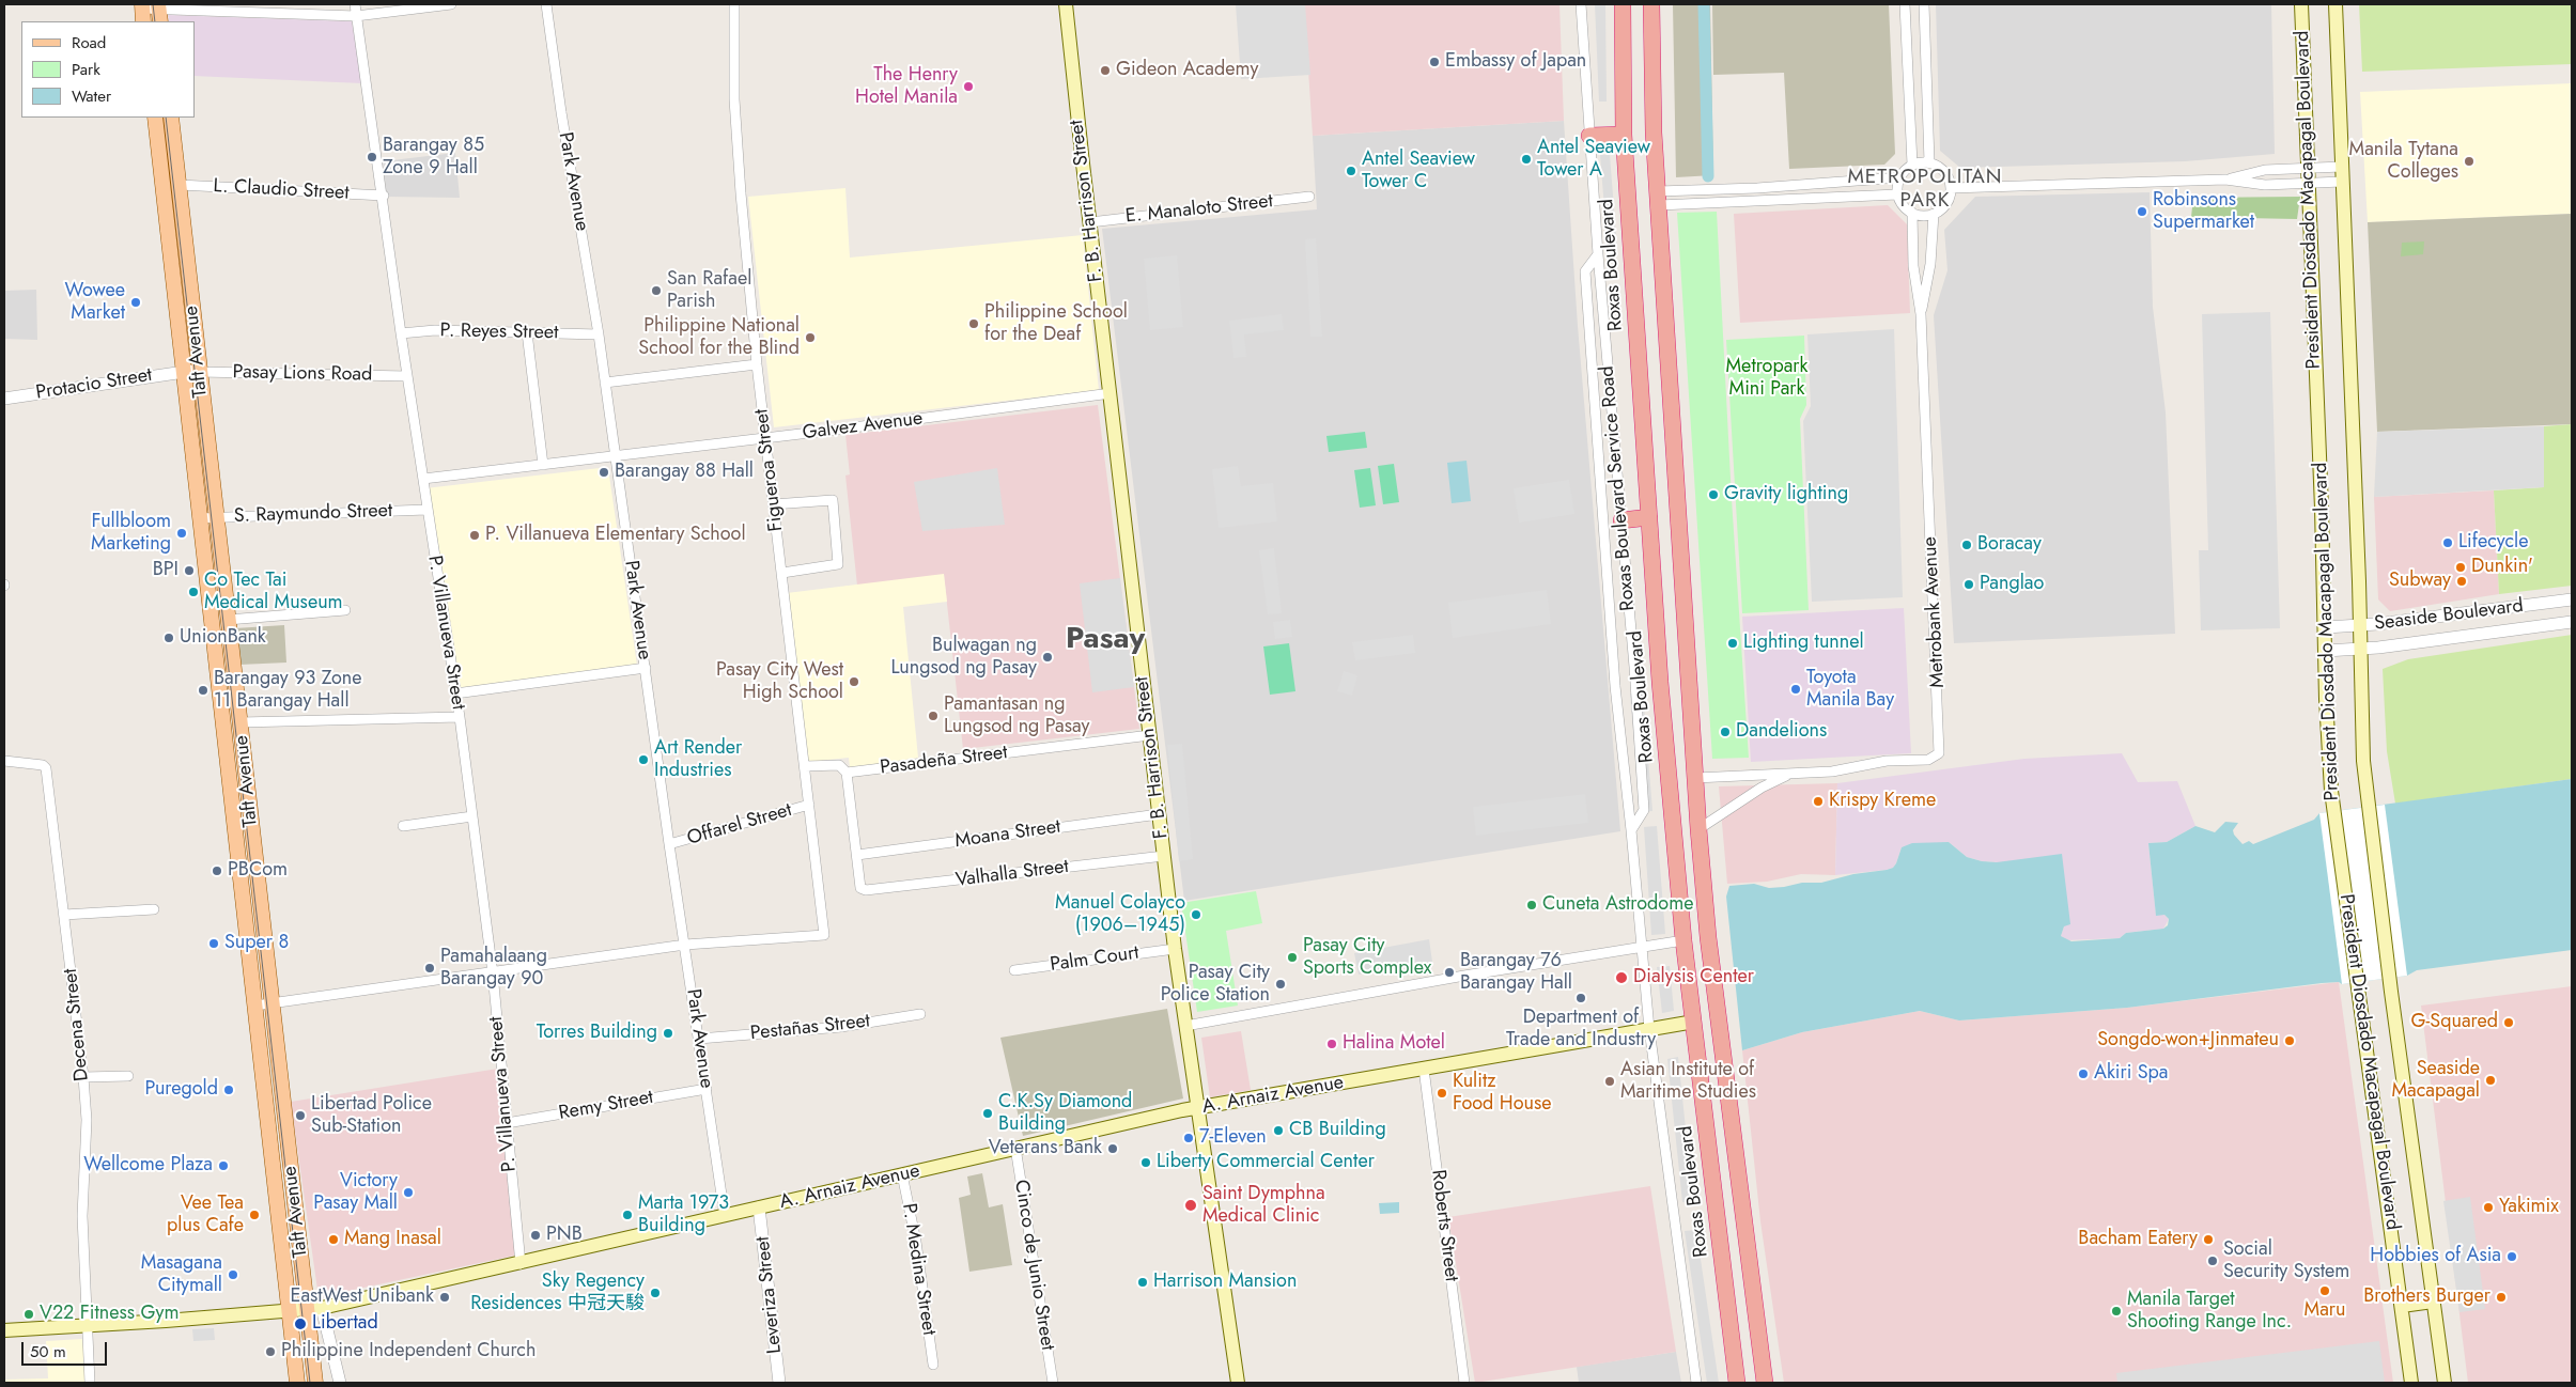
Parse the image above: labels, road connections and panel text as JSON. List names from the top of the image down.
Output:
{
  "streets": {
    "highway": ["Roxas Boulevard"],
    "main road": [
      "President Diosdado Macapagal Boulevard",
      "F. B. Harrison Street",
      "Taft Avenue",
      "A. Arnaiz Avenue"
    ],
    "street": [
      "Park Avenue",
      "L. Claudio Street",
      "E. Manaloto Street",
      "P. Reyes Street",
      "Pasay Lions Road",
      "Protacio Street",
      "Galvez Avenue",
      "Figueroa Street",
      "Roxas Boulevard Service Road",
      "S. Raymundo Street",
      "Metrobank Avenue",
      "Seaside Boulevard",
      "P. Villanueva Street",
      "Pasadeña Street",
      "Offarel Street",
      "Moana Street",
      "Valhalla Street",
      "Palm Court",
      "Decena Street",
      "Pestañas Street",
      "Remy Street",
      "Roberts Street",
      "Cinco de Junio Street",
      "P. Medina Street",
      "Leveriza Street"
    ]
  },
  "crossings": [
    ["Park Avenue", "P. Reyes Street"],
    ["Park Avenue", "Galvez Avenue"],
    ["Park Avenue", "Figueroa Street"],
    ["Park Avenue", "Offarel Street"],
    ["Park Avenue", "Pestañas Street"],
    ["Park Avenue", "A. Arnaiz Avenue"],
    ["Park Avenue", "Remy Street"],
    ["L. Claudio Street", "Taft Avenue"],
    ["L. Claudio Street", "P. Villanueva Street"],
    ["President Diosdado Macapagal Boulevard", "Seaside Boulevard"],
    ["F. B. Harrison Street", "E. Manaloto Street"],
    ["F. B. Harrison Street", "Galvez Avenue"],
    ["F. B. Harrison Street", "Pasadeña Street"],
    ["F. B. Harrison Street", "Moana Street"],
    ["F. B. Harrison Street", "Valhalla Street"],
    ["F. B. Harrison Street", "Palm Court"],
    ["F. B. Harrison Street", "A. Arnaiz Avenue"],
    ["Roxas Boulevard", "A. Arnaiz Avenue"],
    ["P. Reyes Street", "P. Villanueva Street"],
    ["Taft Avenue", "Pasay Lions Road"],
    ["Taft Avenue", "Protacio Street"],
    ["Taft Avenue", "S. Raymundo Street"],
    ["Taft Avenue", "A. Arnaiz Avenue"],
    ["Pasay Lions Road", "Protacio Street"],
    ["Pasay Lions Road", "P. Villanueva Street"],
    ["Galvez Avenue", "Figueroa Street"],
    ["Galvez Avenue", "P. Villanueva Street"],
    ["Figueroa Street", "Pasadeña Street"],
    ["Figueroa Street", "Offarel Street"],
    ["S. Raymundo Street", "P. Villanueva Street"],
    ["P. Villanueva Street", "A. Arnaiz Avenue"],
    ["P. Villanueva Street", "Remy Street"],
    ["Moana Street", "Valhalla Street"],
    ["Decena Street", "A. Arnaiz Avenue"],
    ["A. Arnaiz Avenue", "Roberts Street"],
    ["A. Arnaiz Avenue", "Cinco de Junio Street"],
    ["A. Arnaiz Avenue", "P. Medina Street"],
    ["A. Arnaiz Avenue", "Leveriza Street"]
  ],
  "districts": ["METROPOLITAN PARK", "Pasay"],
  "parks": ["Metropark Mini Park"],
  "places": [
    "Embassy of Japan",
    "Gideon Academy",
    "The Henry Hotel Manila",
    "Barangay 85 Zone 9 Hall",
    "Antel Seaview Tower A",
    "Manila Tytana Colleges",
    "Antel Seaview Tower C",
    "Robinsons Supermarket",
    "San Rafael Parish",
    "Wowee Market",
    "Philippine School for the Deaf",
    "Philippine National School for the Blind",
    "Barangay 88 Hall",
    "Gravity lighting",
    "Fullbloom Marketing",
    "P. Villanueva Elementary School",
    "Lifecycle",
    "Boracay",
    "Dunkin'",
    "BPI",
    "Subway",
    "Panglao",
    "Co Tec Tai Medical Museum",
    "UnionBank",
    "Lighting tunnel",
    "Bulwagan ng Lungsod ng Pasay",
    "Pasay City West High School",
    "Toyota Manila Bay",
    "Barangay 93 Zone 11 Barangay Hall",
    "Pamantasan ng Lungsod ng Pasay",
    "Dandelions",
    "Art Render Industries",
    "Krispy Kreme",
    "PBCom",
    "Cuneta Astrodome",
    "Manuel Colayco (1906–1945)",
    "Super 8",
    "Pasay City Sports Complex",
    "Pamahalaang Barangay 90",
    "Barangay 76 Barangay Hall",
    "Dialysis Center",
    "Pasay City Police Station",
    "Department of Trade and Industry",
    "G-Squared",
    "Torres Building",
    "Songdo-won+Jinmateu",
    "Halina Motel",
    "Akiri Spa",
    "Seaside Macapagal",
    "Asian Institute of Maritime Studies",
    "Puregold",
    "Kulitz Food House",
    "C.K.Sy Diamond Building",
    "Libertad Police Sub-Station",
    "CB Building",
    "7-Eleven",
    "Veterans Bank",
    "Liberty Commercial Center",
    "Wellcome Plaza",
    "Victory Pasay Mall",
    "Saint Dymphna Medical Clinic",
    "Yakimix",
    "Vee Tea plus Cafe",
    "Marta 1973 Building",
    "PNB",
    "Mang Inasal",
    "Bacham Eatery",
    "Hobbies of Asia",
    "Social Security System",
    "Masagana Citymall",
    "Harrison Mansion",
    "Maru",
    "Sky Regency Residences 中冠天駿",
    "EastWest Unibank",
    "Brothers Burger",
    "Manila Target Shooting Range Inc.",
    "V22 Fitness Gym",
    "Libertad",
    "Philippine Independent Church"
  ],
  "legend": ["Road", "Park", "Water"],
  "scale_bar": "50 m"
}
